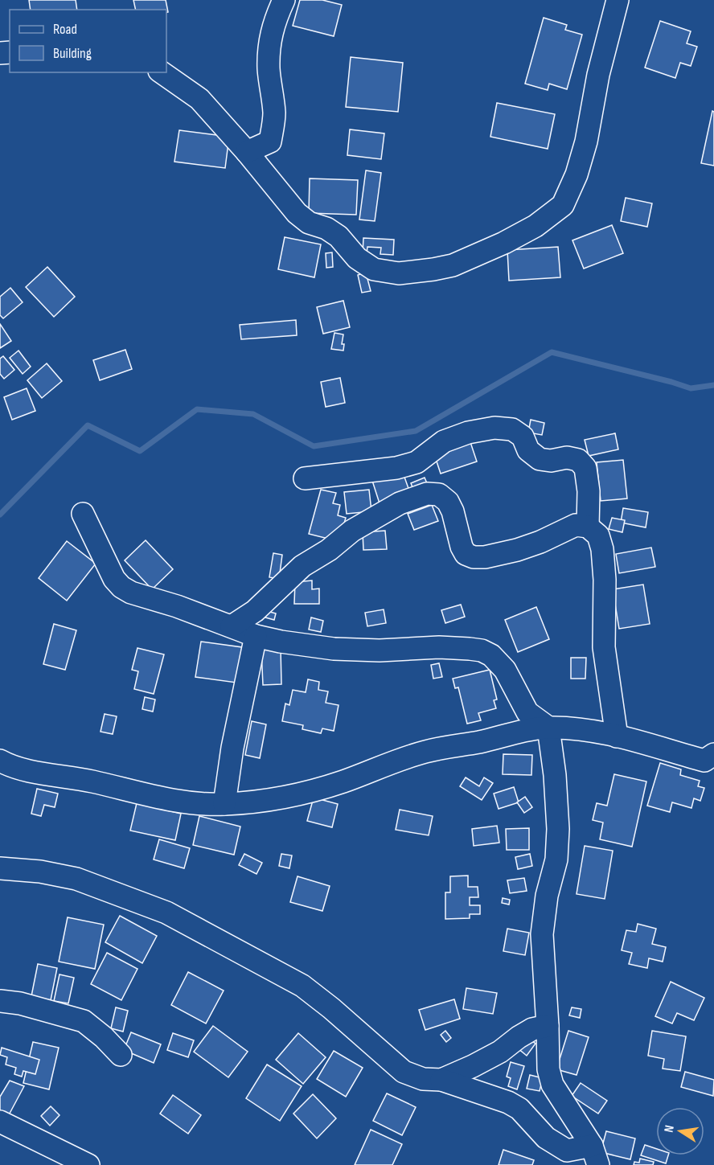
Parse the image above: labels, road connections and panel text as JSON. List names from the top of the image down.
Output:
{
  "legend": ["Road", "Building"],
  "north": "left"
}
